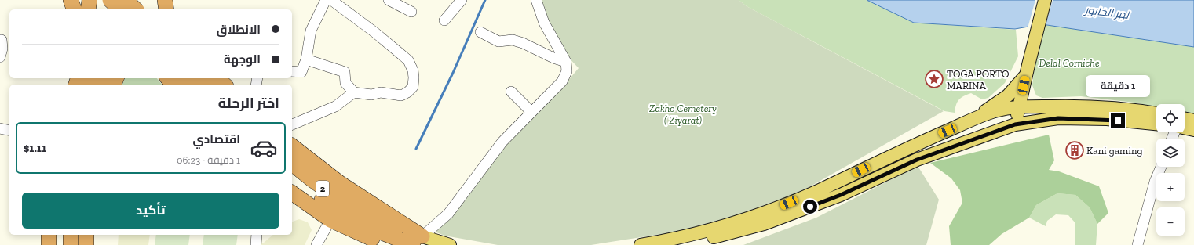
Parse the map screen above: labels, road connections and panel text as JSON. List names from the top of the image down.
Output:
{
  "streets": {
    "highway": ["2"]
  },
  "water": ["نهر الخابور"],
  "parks": ["Delal Corniche", "Zakho Cemetery ( Ziyarat)"],
  "places": {
    "place": ["TOGA PORTO MARINA"],
    "building": ["Kani gaming"]
  },
  "page": {
    "banner": ["الانطلاق", "الوجهة"],
    "bubble": "1 دقيقة",
    "heading": "اختر الرحلة",
    "map_buttons": ["+", "−"],
    "list": [
      {
        "name": "اقتصادي",
        "note": "1 دقيقة · 06:23",
        "value": "$1.11"
      }
    ],
    "buttons": "تأكيد"
  }
}
